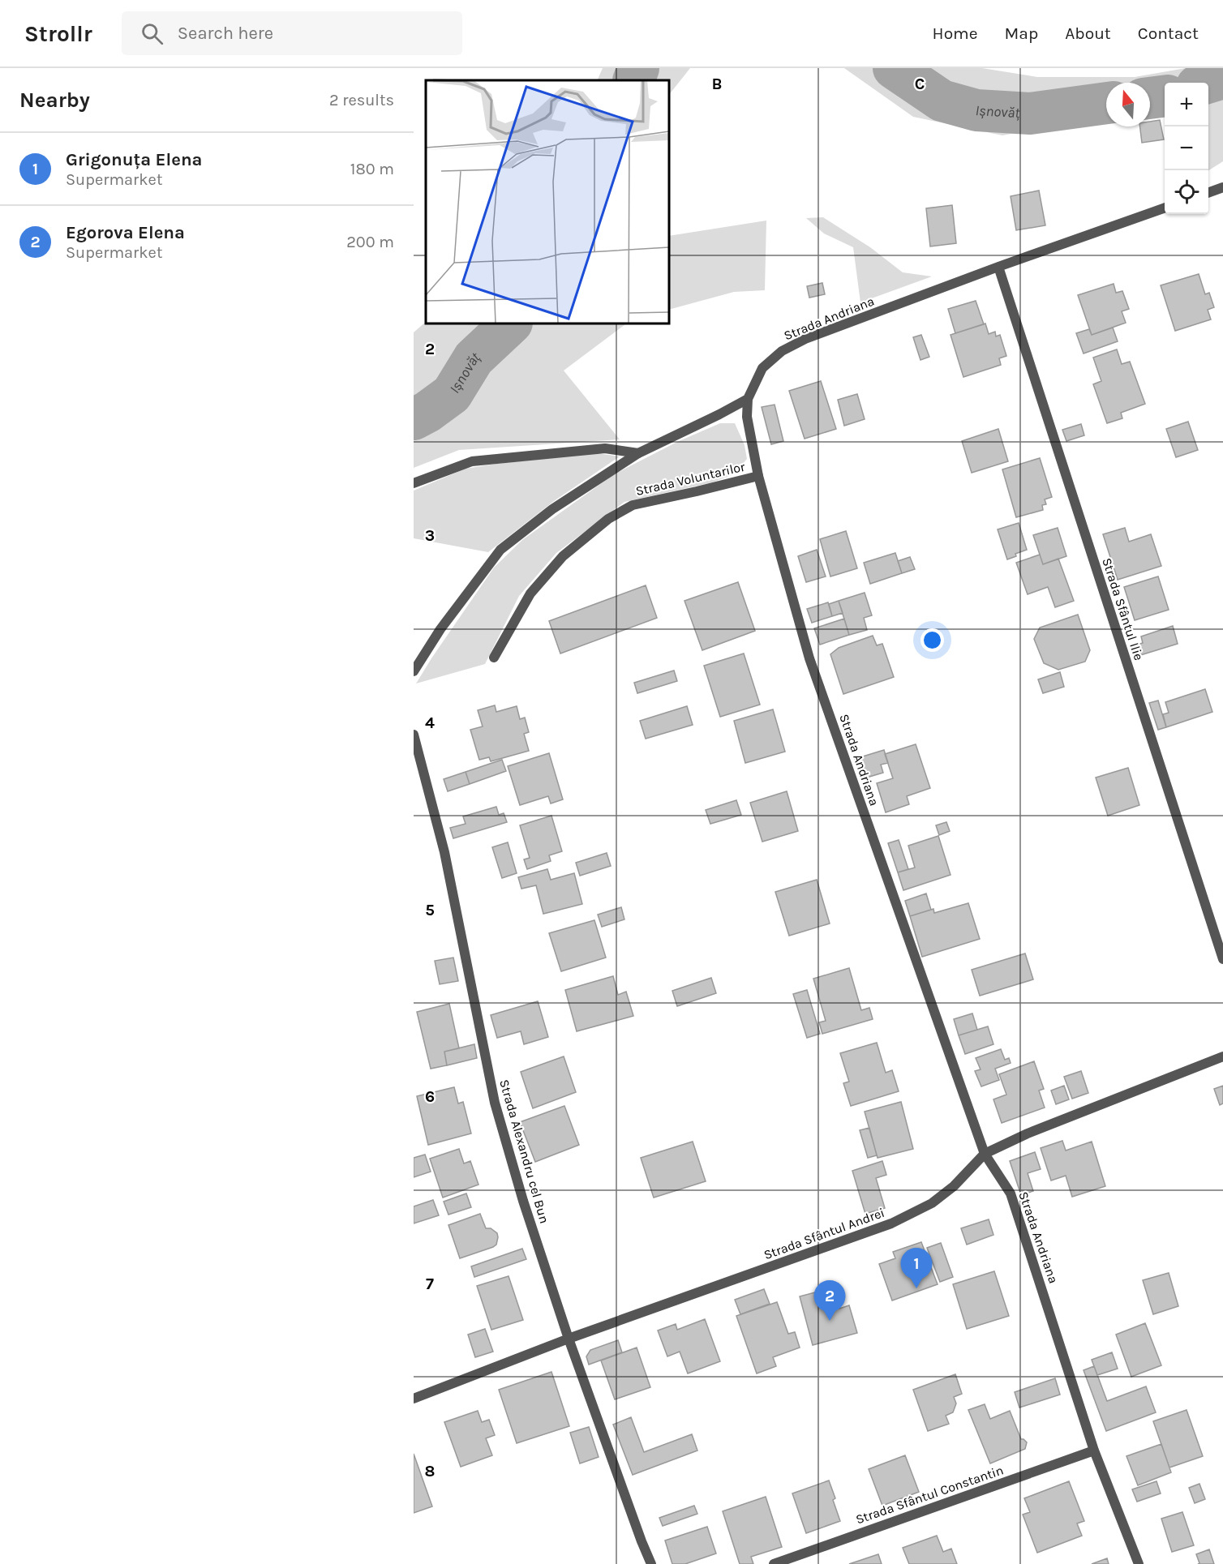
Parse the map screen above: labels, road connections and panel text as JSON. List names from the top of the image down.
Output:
{
  "streets": {
    "street": [
      "Strada Andriana",
      "Strada Voluntarilor",
      "Strada Sfântul Ilie",
      "Strada Alexandru cel Bun",
      "Strada Sfântul Andrei",
      "Strada Sfântul Constantin"
    ]
  },
  "crossings": [
    ["Strada Andriana", "Strada Voluntarilor"],
    ["Strada Andriana", "Strada Sfântul Ilie"],
    ["Strada Andriana", "Strada Sfântul Andrei"],
    ["Strada Andriana", "Strada Sfântul Constantin"],
    ["Strada Alexandru cel Bun", "Strada Sfântul Andrei"]
  ],
  "water": ["Ișnovăț"],
  "north": "top",
  "page": {
    "header": "Strollr",
    "search": "Search here",
    "nav": [
      "Home",
      "Map",
      "About",
      "Contact"
    ],
    "heading": ["Nearby", "2 results"],
    "map_buttons": ["+", "−"],
    "list": [
      {
        "mark": "1",
        "name": "Grigonuța Elena",
        "note": "Supermarket",
        "value": "180 m"
      },
      {
        "mark": "2",
        "name": "Egorova Elena",
        "note": "Supermarket",
        "value": "200 m"
      }
    ],
    "pins": ["1", "2"]
  },
  "grid": {
    "columns": ["B", "C"],
    "rows": [
      "2",
      "3",
      "4",
      "5",
      "6",
      "7",
      "8"
    ]
  }
}
